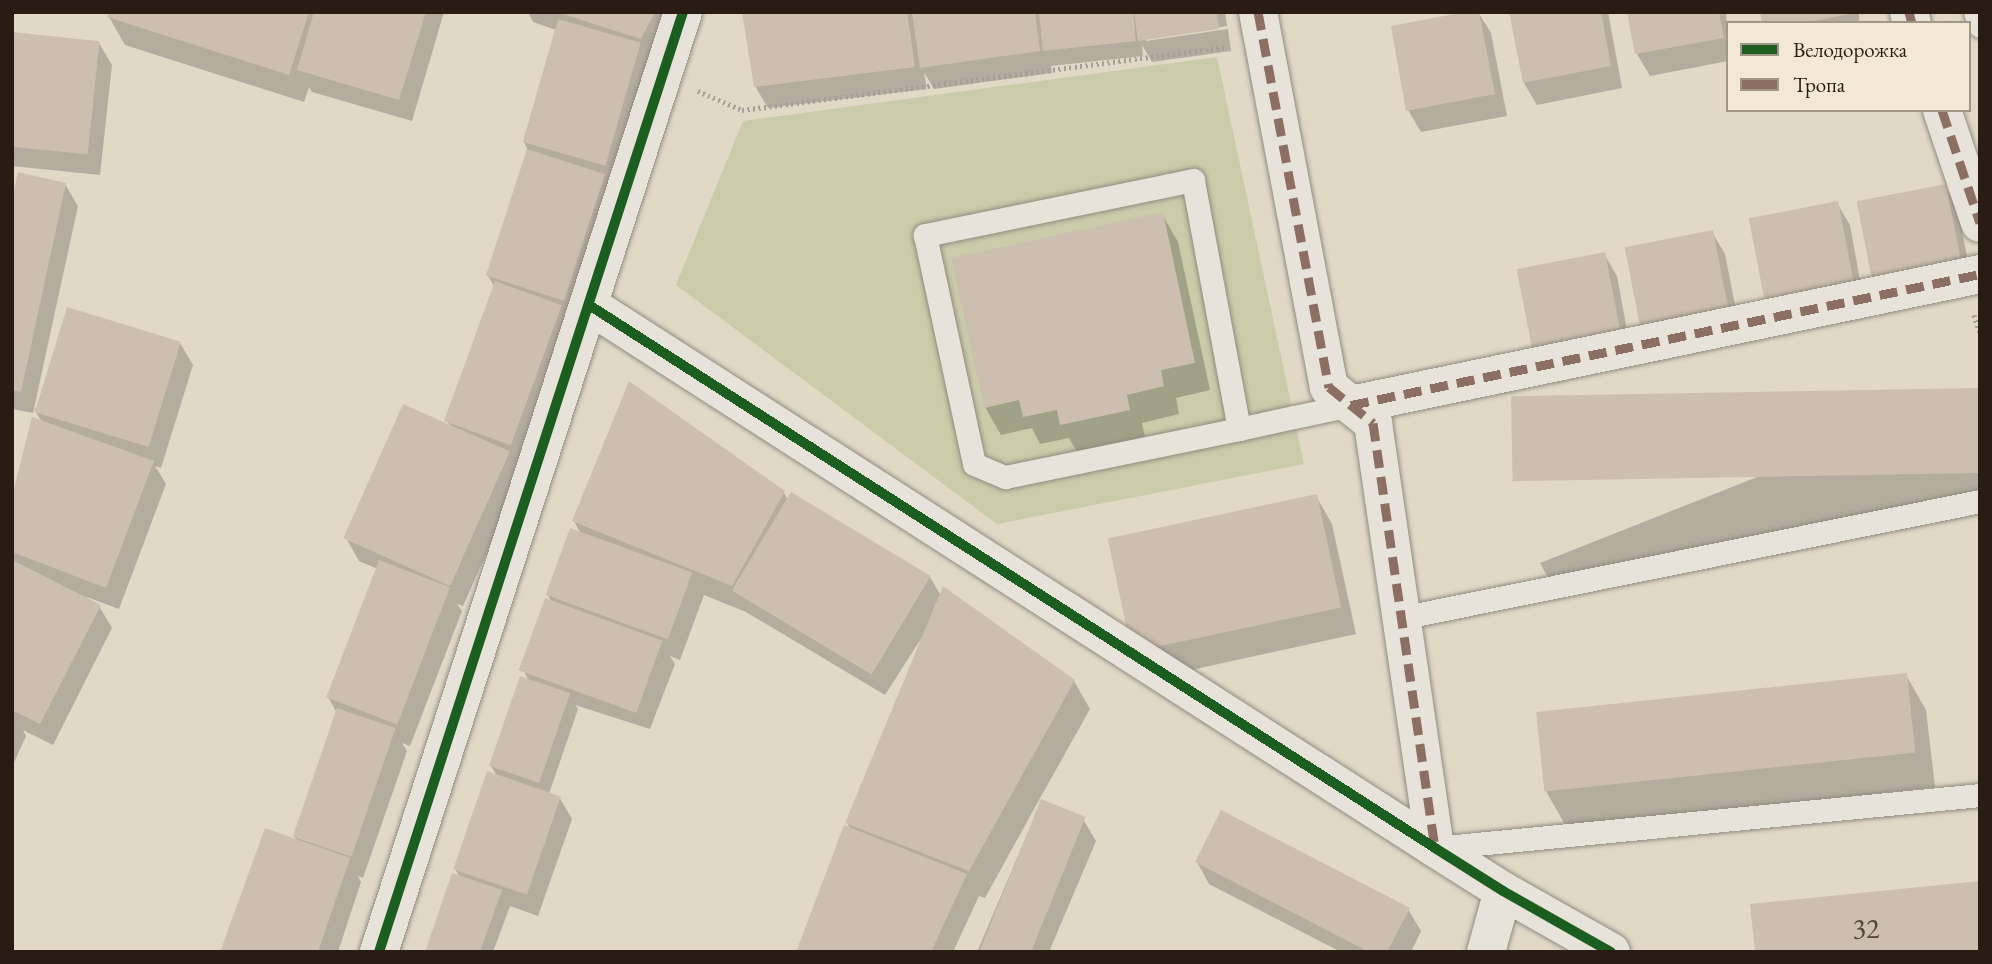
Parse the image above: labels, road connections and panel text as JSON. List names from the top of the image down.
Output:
{
  "house_numbers": ["32"],
  "legend": ["Велодорожка", "Тропа"]
}
